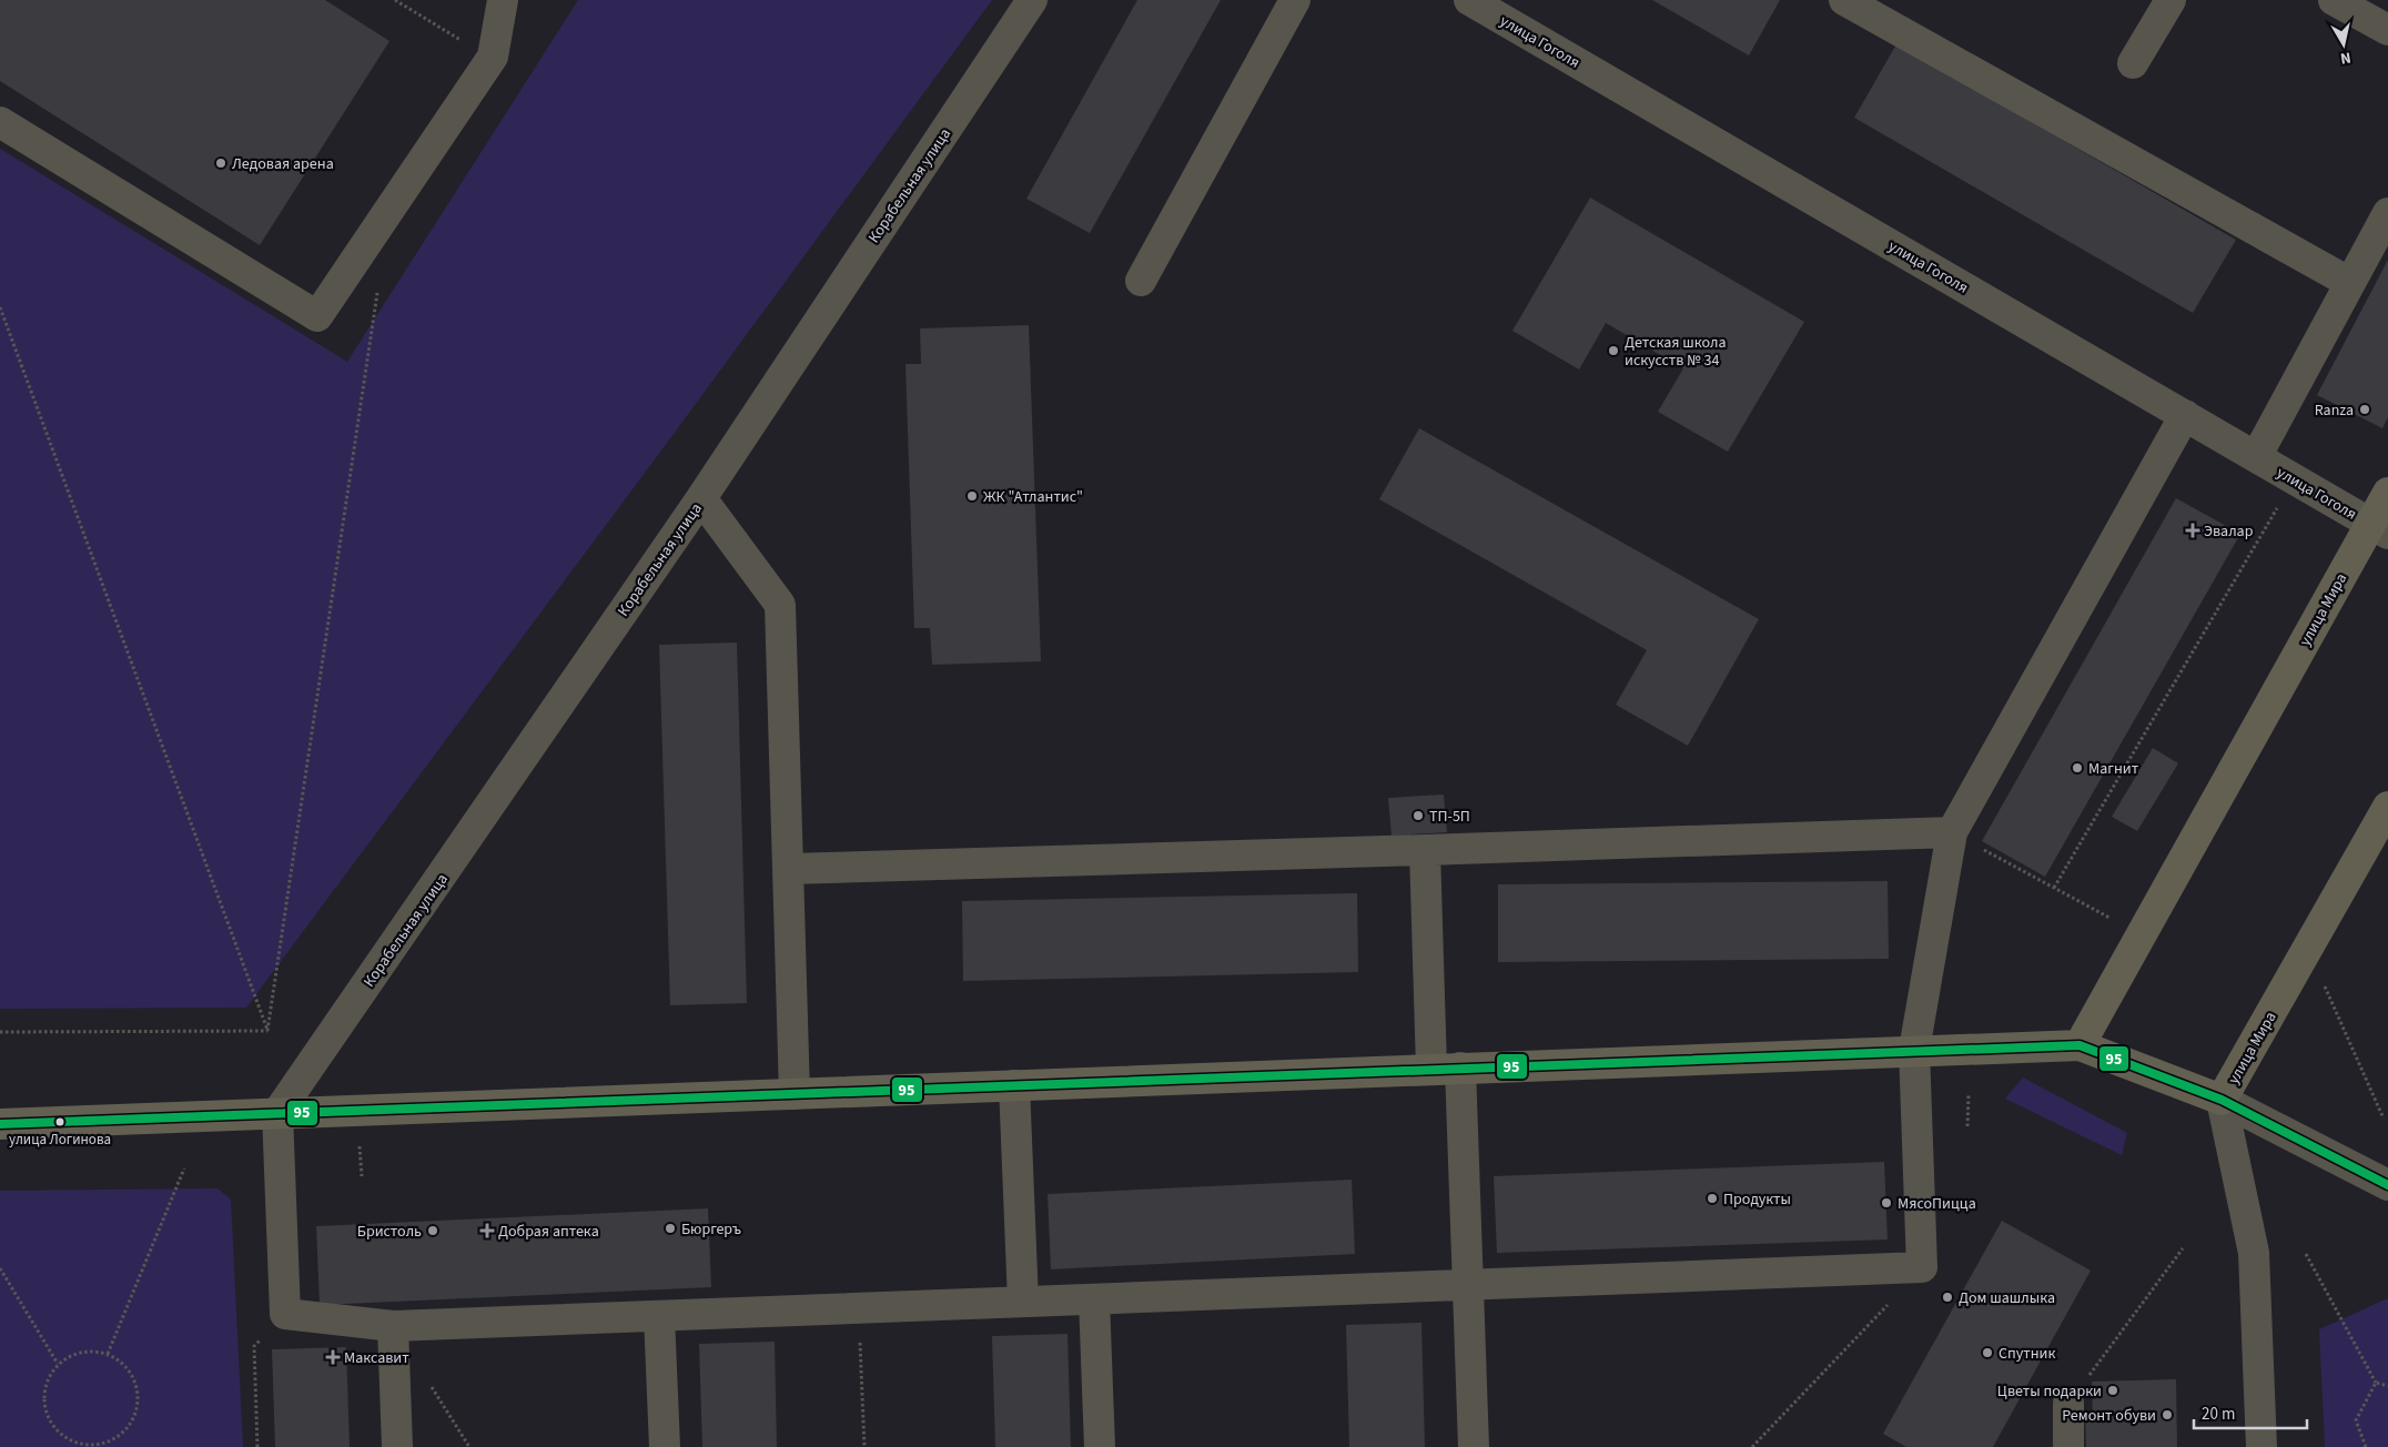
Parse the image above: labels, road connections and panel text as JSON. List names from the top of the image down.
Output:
{
  "streets": {
    "main road": ["улица Мира"],
    "street": ["улица Гоголя", "Корабельная улица"]
  },
  "crossings": [
    ["улица Гоголя", "улица Мира"]
  ],
  "places": {
    "other": [
      "Ледовая арена",
      "Детская школа искусств № 34",
      "Ranza",
      "ЖК \"Атлантис\"",
      "Магнит",
      "ТП-5П",
      "улица Логинова",
      "Продукты",
      "МясоПицца",
      "Бюргеръ",
      "Бристоль",
      "Дом шашлыка",
      "Спутник",
      "Цветы подарки",
      "Ремонт обуви"
    ],
    "health": ["Эвалар", "Добрая аптека", "Максавит"]
  },
  "lines": ["transit line 95"],
  "scale_bar": "20 m",
  "north": "bottom"
}
